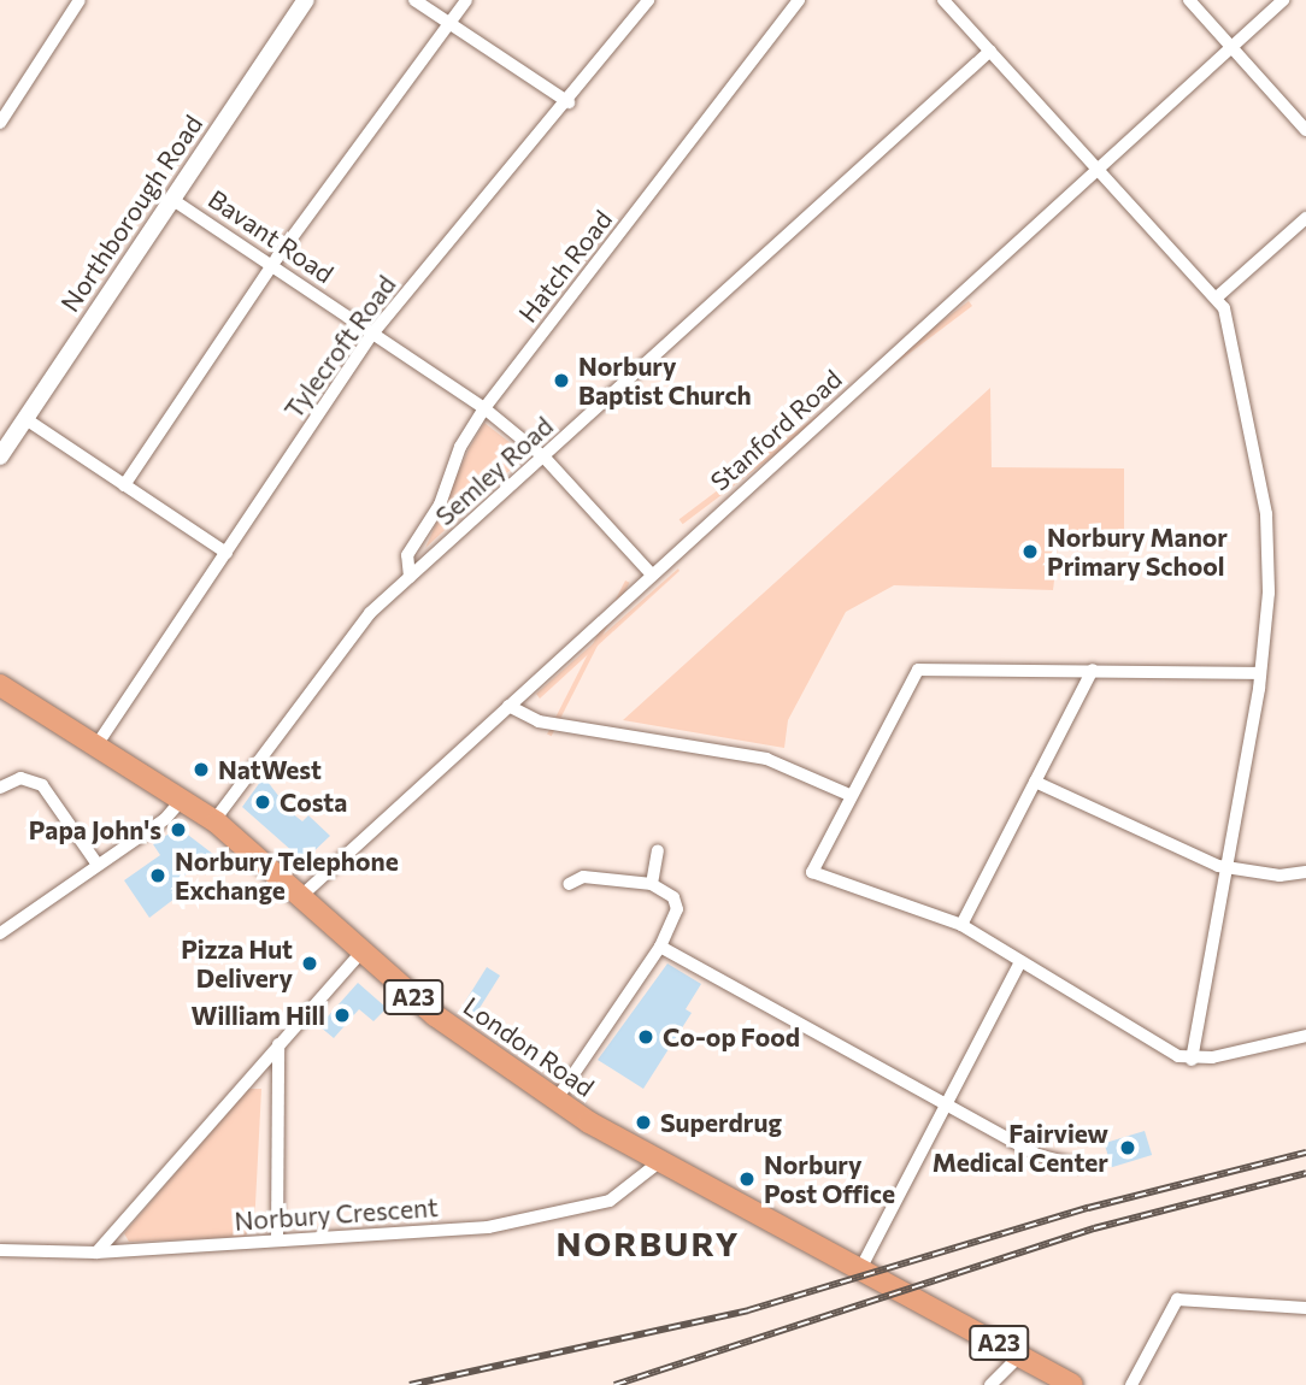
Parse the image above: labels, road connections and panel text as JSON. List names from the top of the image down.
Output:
{
  "streets": {
    "highway": ["A23", "London Road"],
    "street": [
      "Northborough Road",
      "Bavant Road",
      "Hatch Road",
      "Tylecroft Road",
      "Stanford Road",
      "Semley Road",
      "Norbury Crescent"
    ]
  },
  "crossings": [
    ["Northborough Road", "Bavant Road"],
    ["Bavant Road", "Hatch Road"],
    ["Bavant Road", "Tylecroft Road"],
    ["Bavant Road", "Stanford Road"],
    ["Bavant Road", "Semley Road"],
    ["Hatch Road", "Semley Road"],
    ["Tylecroft Road", "London Road"],
    ["Stanford Road", "London Road"],
    ["Semley Road", "London Road"],
    ["London Road", "Norbury Crescent"]
  ],
  "districts": ["NORBURY"],
  "places": [
    "Norbury Baptist Church",
    "Norbury Manor Primary School",
    "NatWest",
    "Costa",
    "Papa John's",
    "Norbury Telephone Exchange",
    "Pizza Hut Delivery",
    "William Hill",
    "Co-op Food",
    "Superdrug",
    "Fairview Medical Center",
    "Norbury Post Office"
  ]
}
